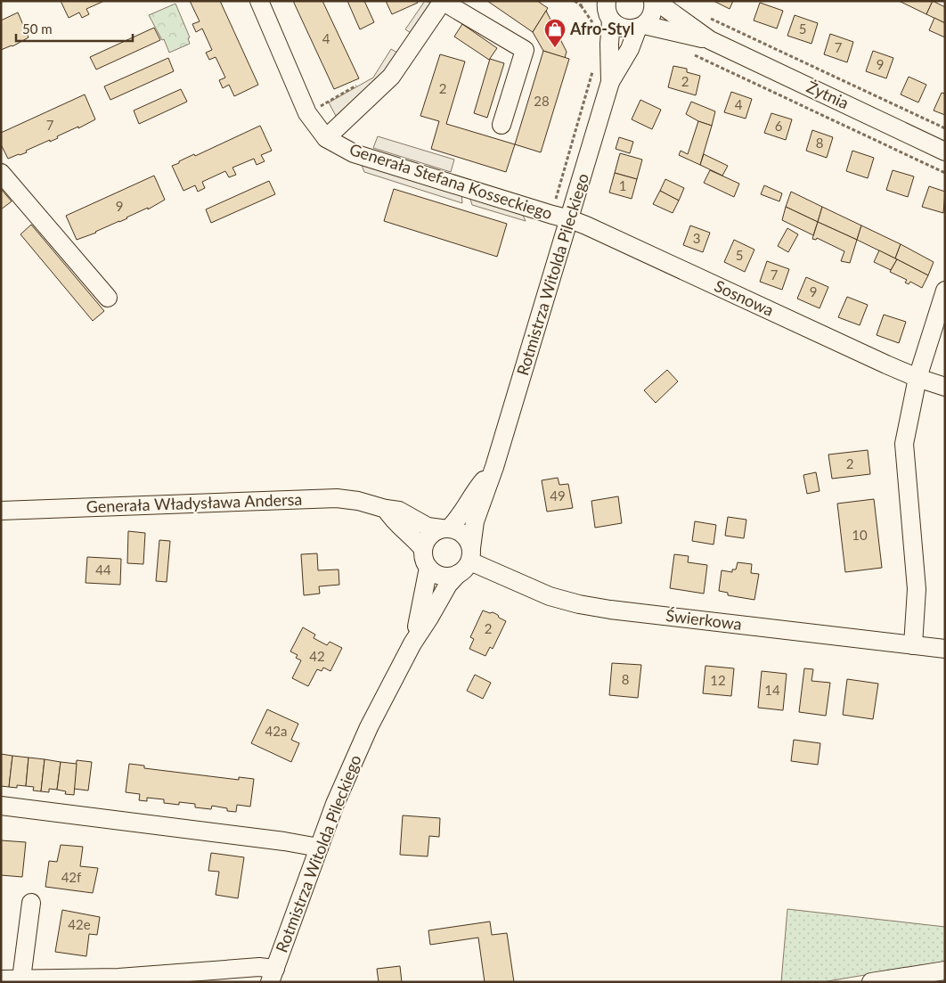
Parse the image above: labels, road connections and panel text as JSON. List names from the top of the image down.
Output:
{
  "streets": {
    "street": [
      "Żytnia",
      "Generała Stefana Kosseckiego",
      "Rotmistrza Witolda Pileckiego",
      "Sosnowa",
      "Generała Władysława Andersa",
      "Świerkowa"
    ]
  },
  "crossings": [
    ["Żytnia", "Rotmistrza Witolda Pileckiego"],
    ["Generała Stefana Kosseckiego", "Rotmistrza Witolda Pileckiego"],
    ["Generała Stefana Kosseckiego", "Sosnowa"],
    ["Rotmistrza Witolda Pileckiego", "Sosnowa"],
    ["Rotmistrza Witolda Pileckiego", "Generała Władysława Andersa"],
    ["Rotmistrza Witolda Pileckiego", "Świerkowa"],
    ["Generała Władysława Andersa", "Świerkowa"]
  ],
  "places": {
    "shop": ["Afro-Styl"]
  },
  "house_numbers": [
    "5",
    "4",
    "7",
    "9",
    "2",
    "2",
    "28",
    "4",
    "7",
    "6",
    "8",
    "1",
    "9",
    "3",
    "5",
    "7",
    "9",
    "2",
    "49",
    "10",
    "44",
    "2",
    "42",
    "8",
    "12",
    "14",
    "42a",
    "42f",
    "42e"
  ],
  "scale_bar": "50 m"
}
